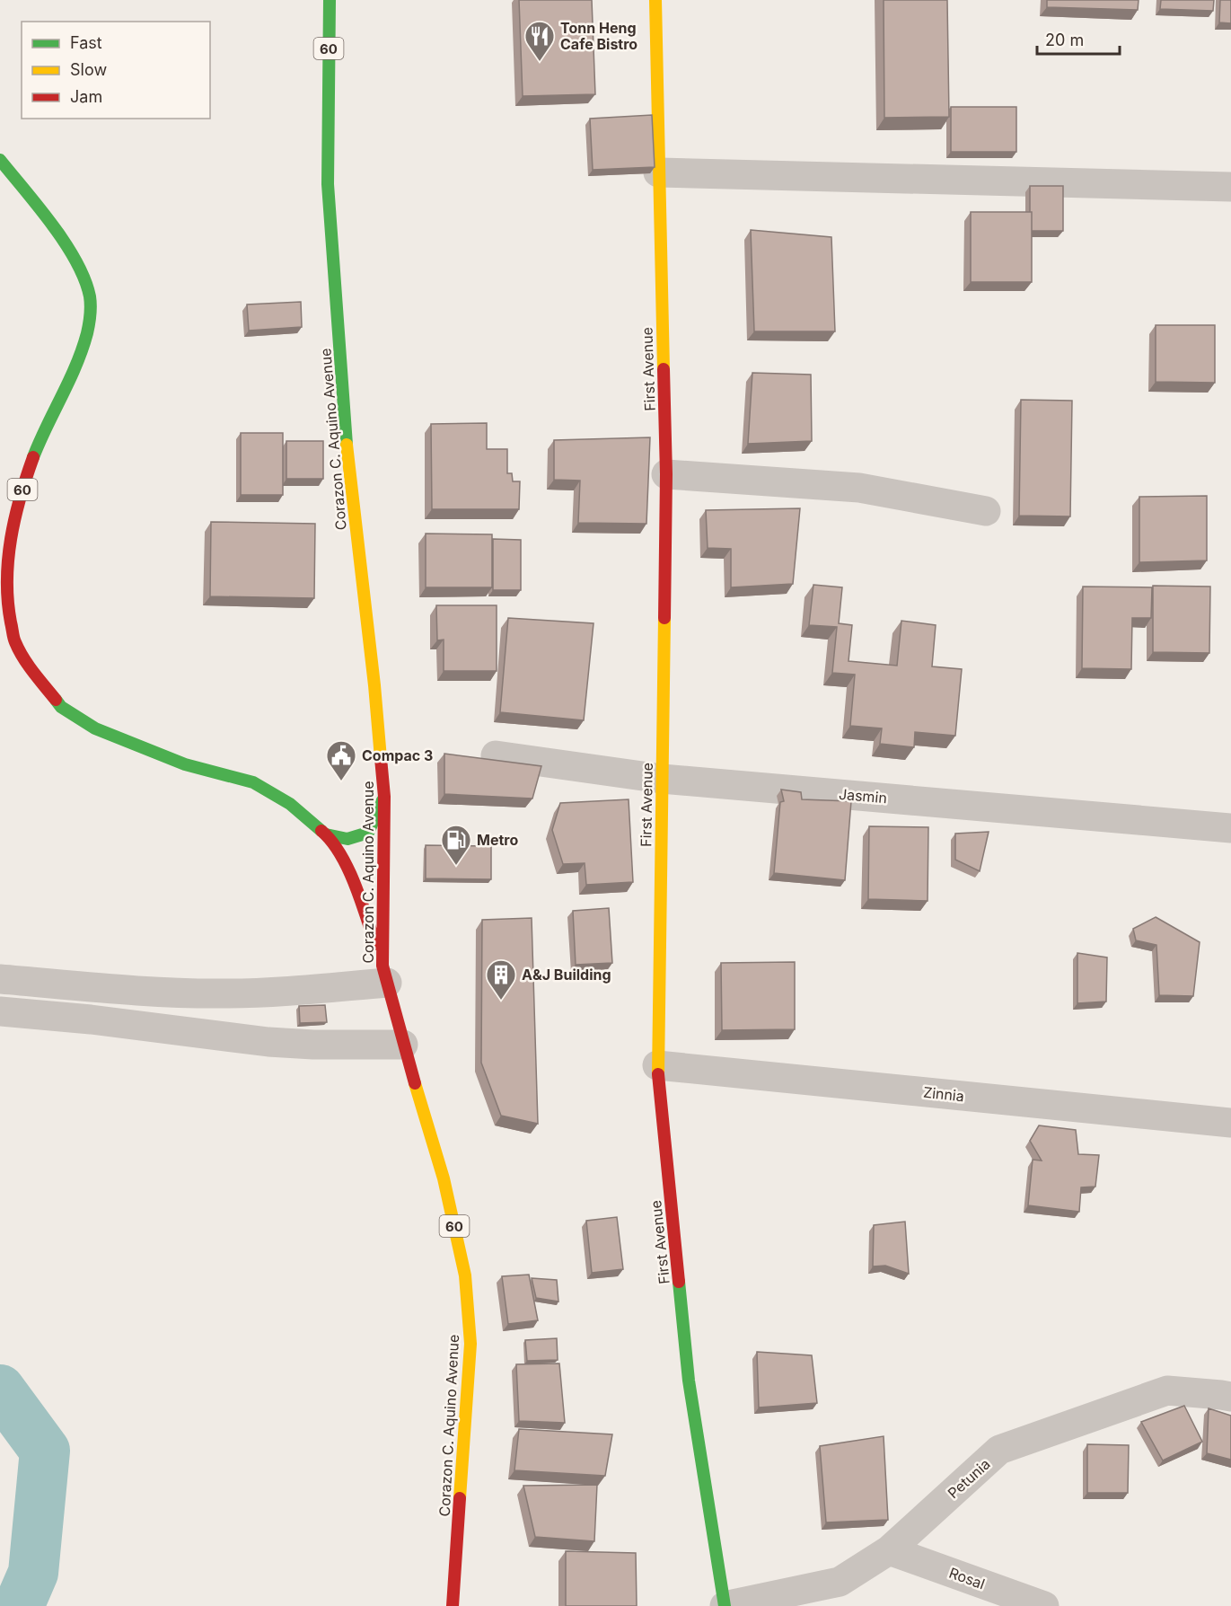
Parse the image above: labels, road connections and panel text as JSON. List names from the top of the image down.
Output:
{
  "streets": {
    "main road": ["60", "First Avenue", "Corazon C. Aquino Avenue"],
    "street": [
      "Jasmin",
      "Zinnia",
      "Petunia",
      "Rosal"
    ]
  },
  "crossings": [
    ["60", "Corazon C. Aquino Avenue"],
    ["First Avenue", "Jasmin"],
    ["First Avenue", "Zinnia"],
    ["First Avenue", "Petunia"],
    ["Petunia", "Rosal"]
  ],
  "places": {
    "restaurant": ["Tonn Heng Cafe Bistro"],
    "public building": ["Compac 3"],
    "fuel station": ["Metro"],
    "building": ["A&J Building"]
  },
  "legend": ["Fast", "Slow", "Jam"],
  "scale_bar": "20 m"
}
